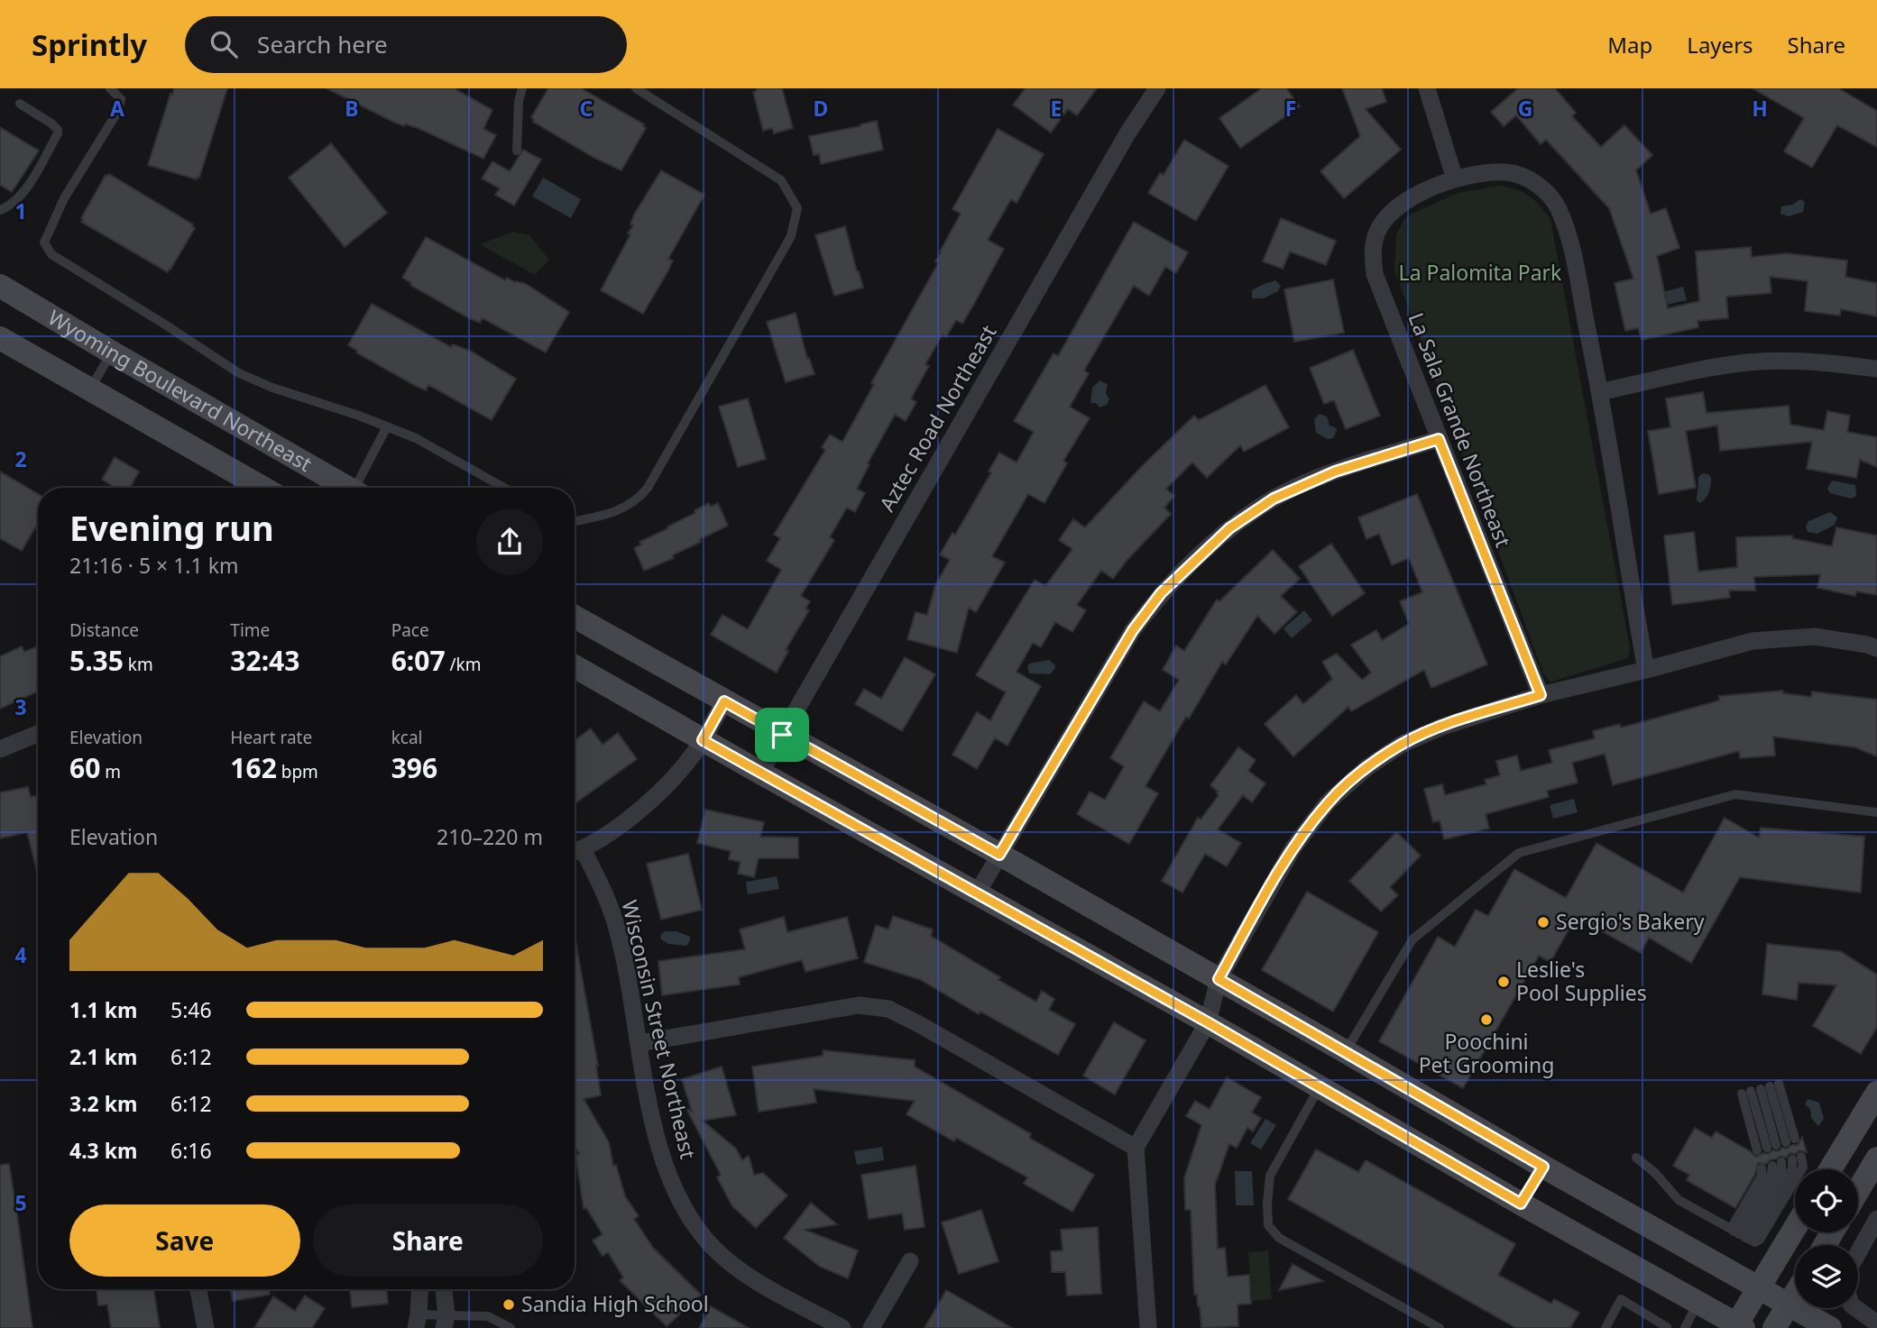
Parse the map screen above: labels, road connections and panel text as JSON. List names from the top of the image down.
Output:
{
  "streets": {
    "main road": ["Wyoming Boulevard Northeast"],
    "street": ["Aztec Road Northeast", "La Sala Grande Northeast", "Wisconsin Street Northeast"]
  },
  "parks": ["La Palomita Park"],
  "places": [
    "Sergio's Bakery",
    "Leslie's Pool Supplies",
    "Poochini Pet Grooming",
    "Sandia High School"
  ],
  "page": {
    "header": "Sprintly",
    "search": "Search here",
    "nav": ["Map", "Layers", "Share"],
    "heading": ["Evening run", "21:16 · 5 × 1.1 km"],
    "stats": [
      ["Distance", "5.35 km"],
      ["Time", "32:43"],
      ["Pace", "6:07 /km"],
      ["Elevation", "60 m"],
      ["Heart rate", "162 bpm"],
      ["kcal", "396"]
    ],
    "chart": ["Elevation", "210–220 m"],
    "list": [
      {
        "name": "1.1 km",
        "note": "5:46"
      },
      {
        "name": "2.1 km",
        "note": "6:12"
      },
      {
        "name": "3.2 km",
        "note": "6:12"
      },
      {
        "name": "4.3 km",
        "note": "6:16"
      }
    ],
    "buttons": ["Save", "Share"]
  },
  "grid": {
    "columns": [
      "A",
      "B",
      "C",
      "D",
      "E",
      "F",
      "G",
      "H"
    ],
    "rows": [
      "1",
      "2",
      "3",
      "4",
      "5"
    ]
  }
}
